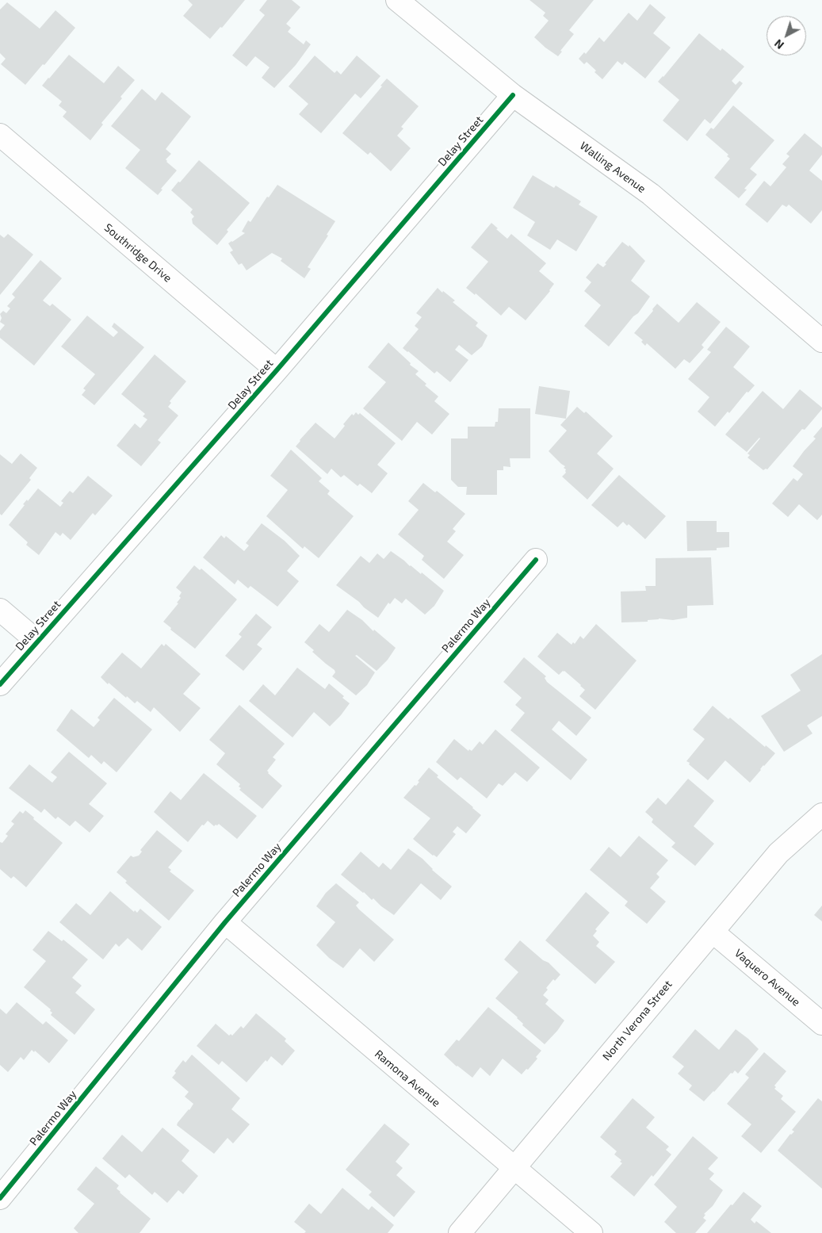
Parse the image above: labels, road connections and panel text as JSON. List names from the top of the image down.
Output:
{
  "streets": {
    "street": [
      "Delay Street",
      "Walling Avenue",
      "Southridge Drive",
      "Palermo Way",
      "Vaquero Avenue",
      "North Verona Street",
      "Ramona Avenue"
    ]
  },
  "crossings": [
    ["Delay Street", "Walling Avenue"],
    ["Delay Street", "Southridge Drive"],
    ["Palermo Way", "Ramona Avenue"],
    ["Vaquero Avenue", "North Verona Street"],
    ["North Verona Street", "Ramona Avenue"]
  ],
  "north": "bottom left"
}
